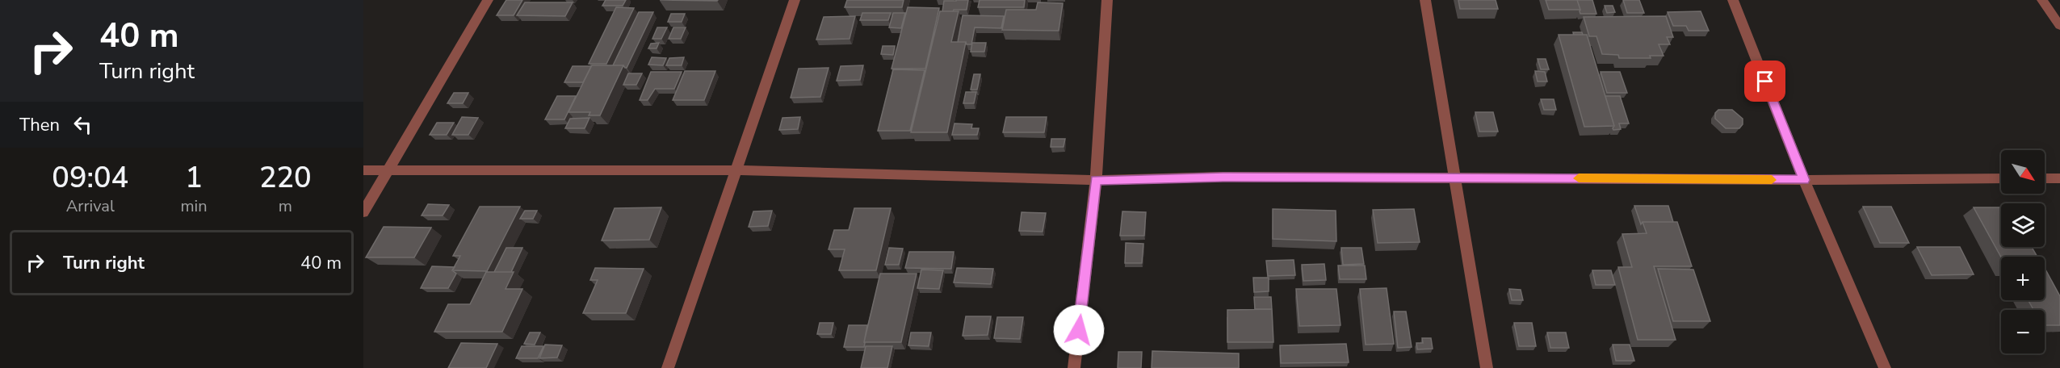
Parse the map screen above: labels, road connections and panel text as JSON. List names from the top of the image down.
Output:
{
  "north": "bottom right",
  "page": {
    "turn": ["40 m", "Turn right"],
    "then": "Then",
    "eta": [
      "09:04",
      "Arrival",
      "1",
      "min",
      "220",
      "m"
    ],
    "map_buttons": ["+", "−"],
    "list": [
      {
        "name": "Turn right",
        "value": "40 m"
      }
    ]
  }
}
